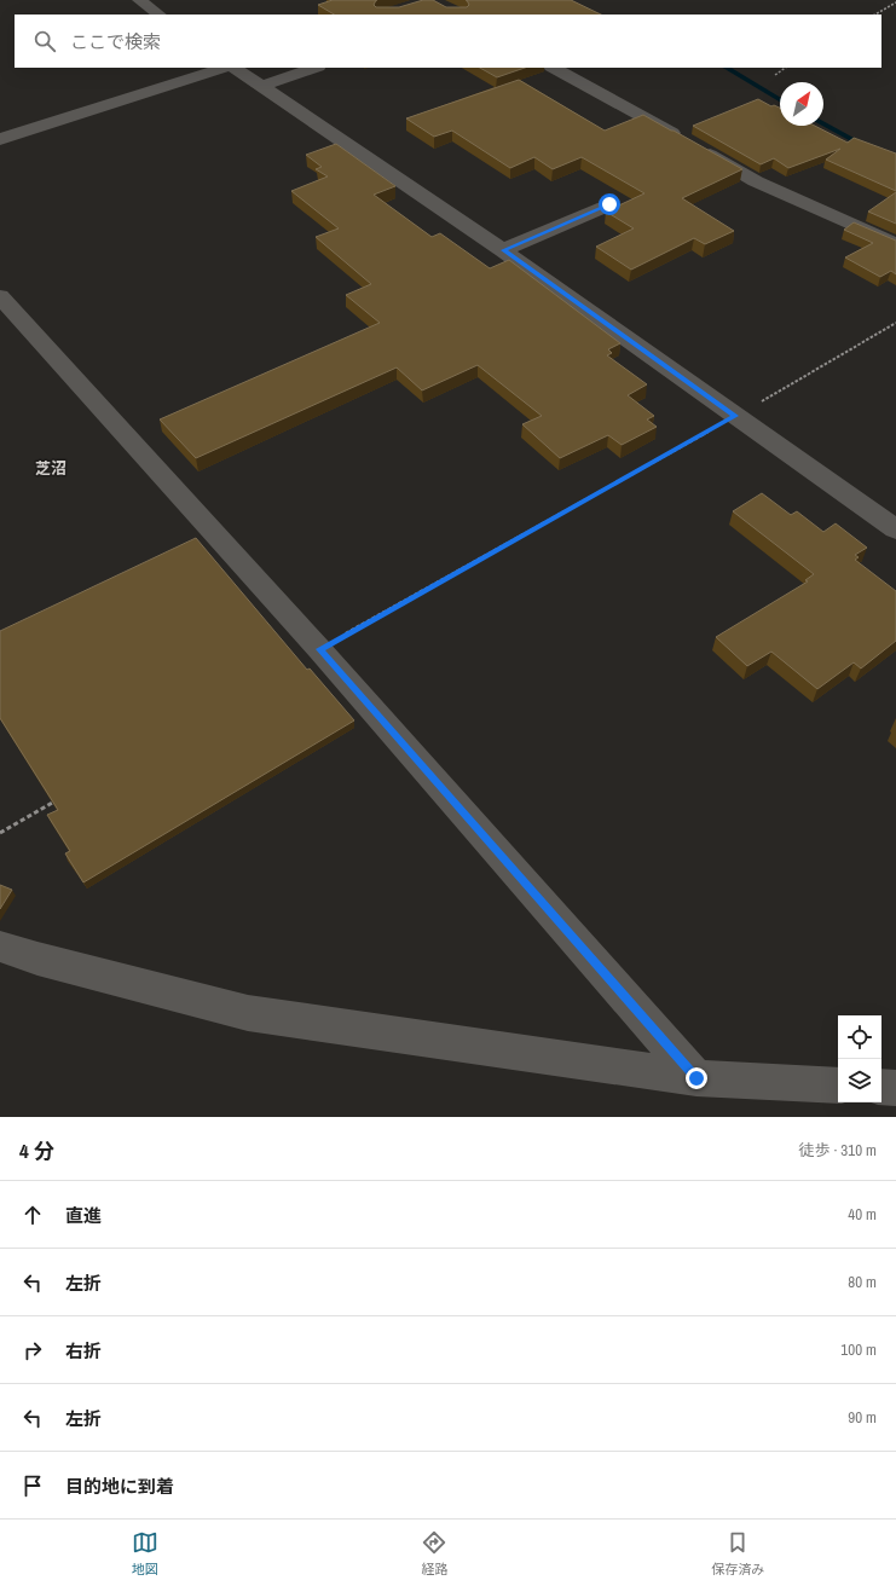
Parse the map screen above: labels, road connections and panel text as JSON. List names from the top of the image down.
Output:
{
  "districts": ["芝沼"],
  "north": "top right",
  "page": {
    "search": "ここで検索",
    "heading": ["4 分", "徒歩 · 310 m"],
    "list": [
      ["直進", "40 m"],
      ["左折", "80 m"],
      ["右折", "100 m"],
      ["左折", "90 m"],
      "目的地に到着"
    ],
    "nav": ["地図", "経路", "保存済み"]
  }
}
